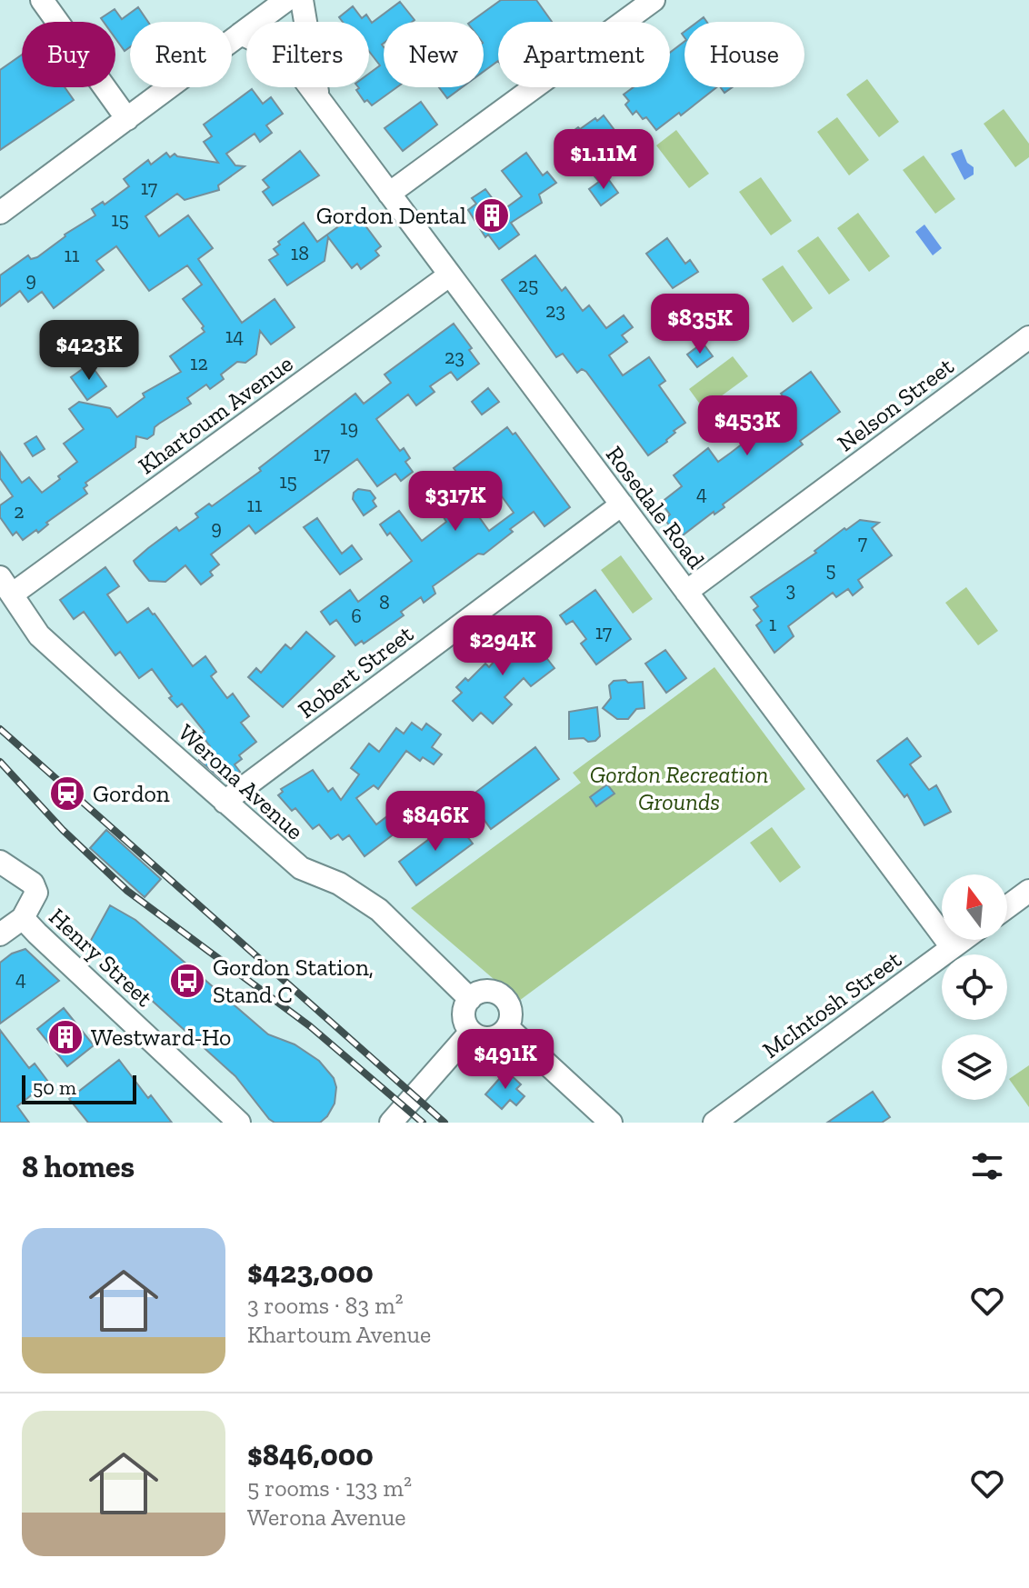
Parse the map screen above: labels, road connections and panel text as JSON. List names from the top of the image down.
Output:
{
  "streets": {
    "street": [
      "Nelson Street",
      "Khartoum Avenue",
      "Rosedale Road",
      "Robert Street",
      "Werona Avenue",
      "Henry Street",
      "McIntosh Street"
    ]
  },
  "crossings": [
    ["Nelson Street", "Rosedale Road"],
    ["Khartoum Avenue", "Rosedale Road"],
    ["Khartoum Avenue", "Werona Avenue"],
    ["Rosedale Road", "Robert Street"],
    ["Rosedale Road", "McIntosh Street"],
    ["Robert Street", "Werona Avenue"]
  ],
  "parks": ["Gordon Recreation Grounds"],
  "places": {
    "building": ["Gordon Dental", "Westward-Ho"],
    "station": ["Gordon"],
    "bus stop": ["Gordon Station, Stand C"]
  },
  "house_numbers": [
    "17",
    "15",
    "18",
    "11",
    "9",
    "25",
    "23",
    "14",
    "23",
    "12",
    "19",
    "17",
    "15",
    "4",
    "11",
    "2",
    "9",
    "7",
    "5",
    "3",
    "8",
    "6",
    "1",
    "17",
    "4"
  ],
  "scale_bar": "50 m",
  "north": "top",
  "page": {
    "chip": [
      "Buy",
      "Rent",
      "Filters",
      "New",
      "Apartment",
      "House"
    ],
    "price": [
      "$1.11M",
      "$835K",
      "$423K",
      "$453K",
      "$317K",
      "$294K",
      "$846K",
      "$491K"
    ],
    "scale": "50 m",
    "heading": "8 homes",
    "list": [
      {
        "name": "$423,000",
        "note": "3 rooms · 83 m² · Khartoum Avenue"
      },
      {
        "name": "$846,000",
        "note": "5 rooms · 133 m² · Werona Avenue"
      }
    ]
  }
}
